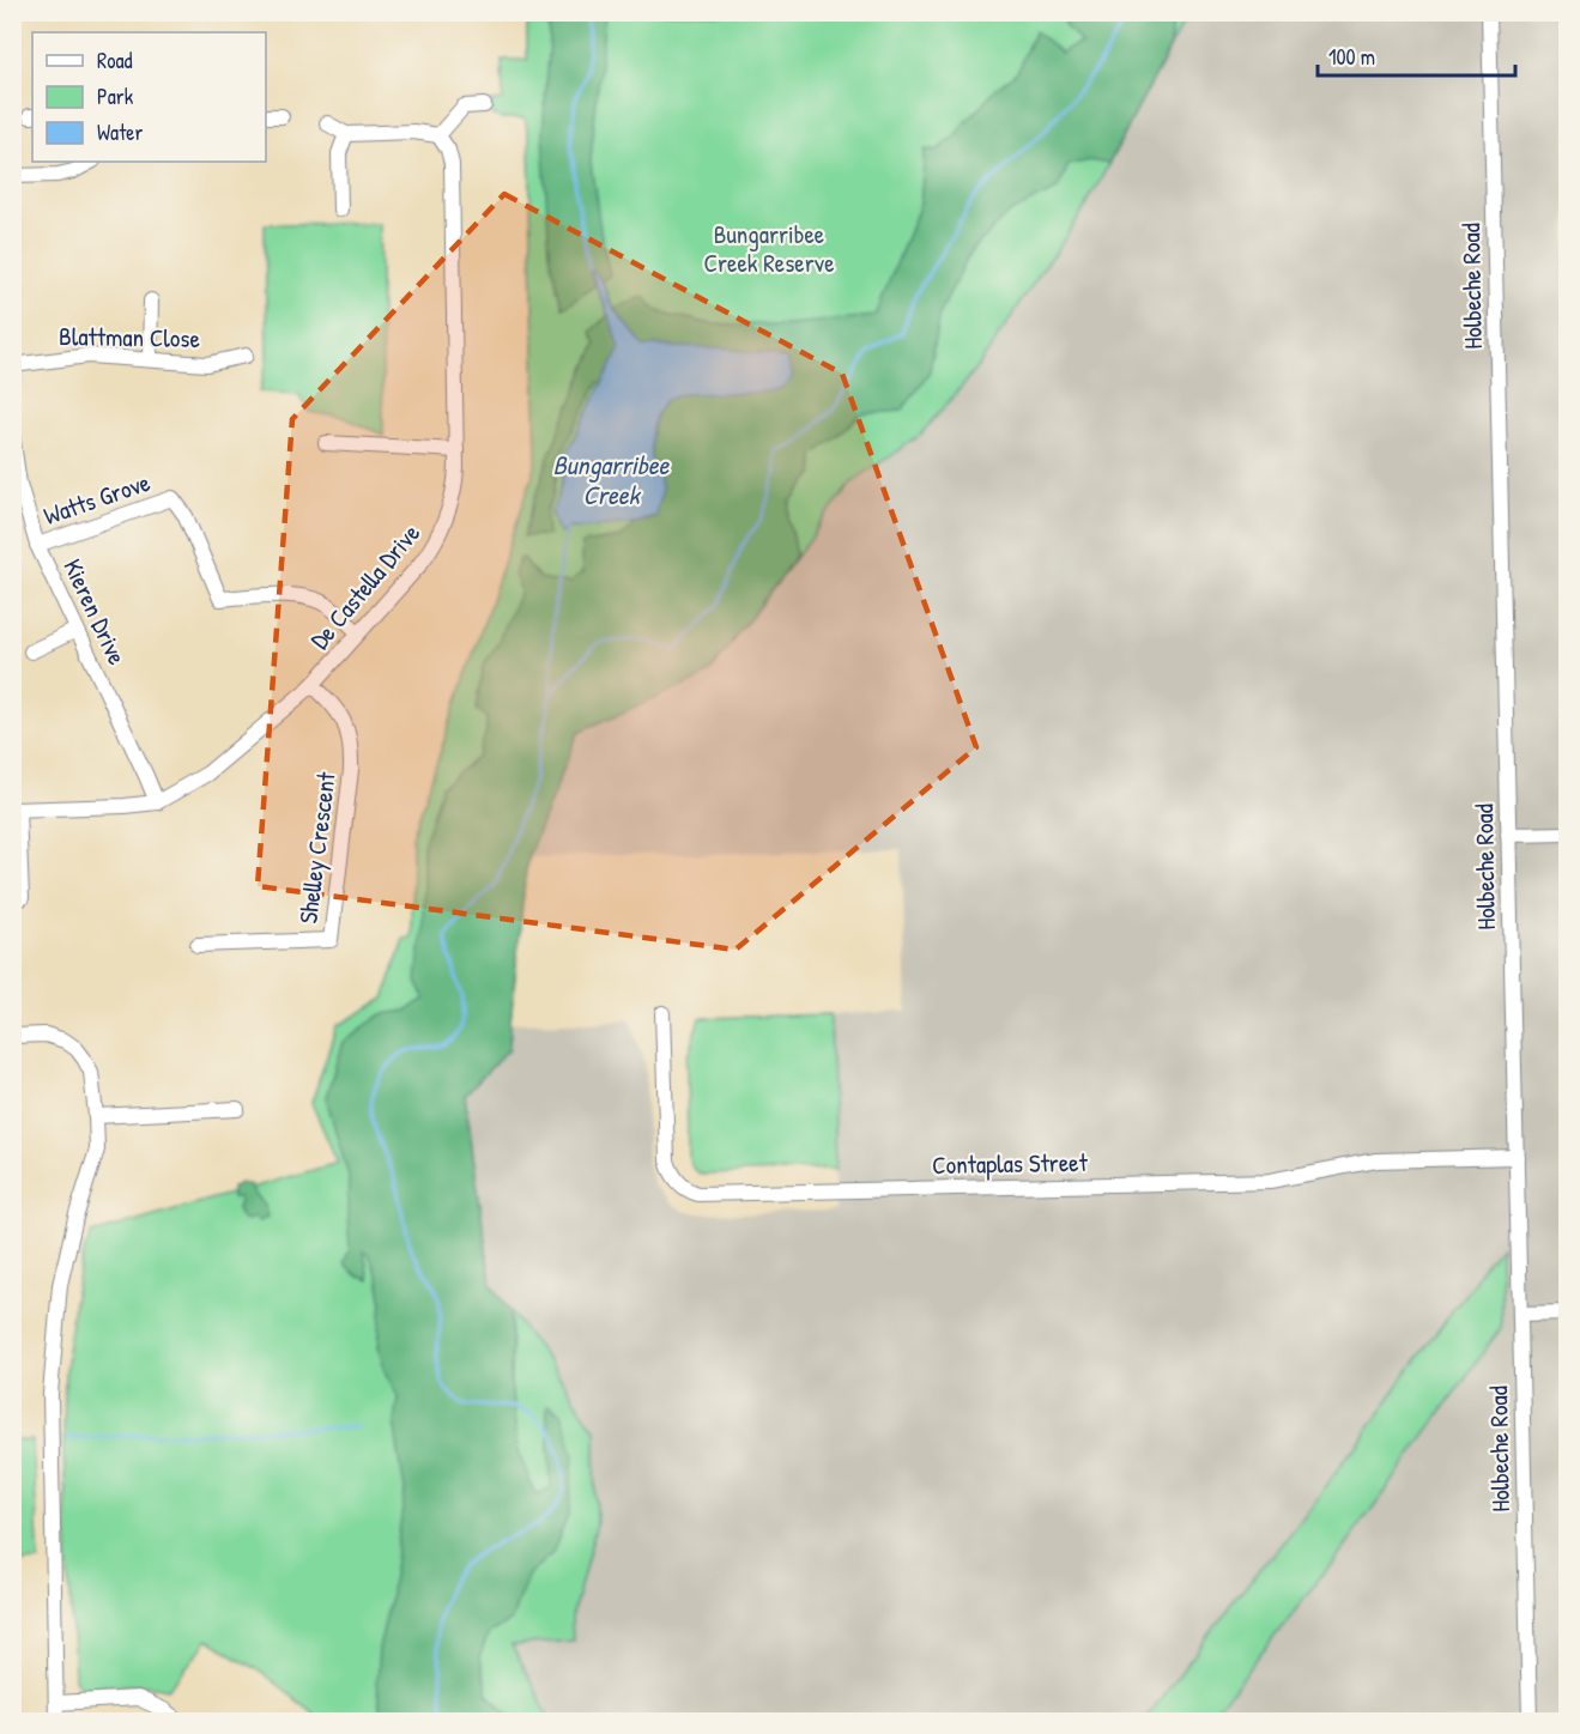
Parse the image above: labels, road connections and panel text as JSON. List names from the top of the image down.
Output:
{
  "streets": {
    "street": [
      "Holbeche Road",
      "Blattman Close",
      "Watts Grove",
      "De Castella Drive",
      "Kieren Drive",
      "Shelley Crescent",
      "Contaplas Street"
    ]
  },
  "crossings": [
    ["Holbeche Road", "Contaplas Street"],
    ["Watts Grove", "De Castella Drive"],
    ["Watts Grove", "Kieren Drive"],
    ["De Castella Drive", "Kieren Drive"],
    ["De Castella Drive", "Shelley Crescent"]
  ],
  "water": ["Bungarribee Creek"],
  "parks": ["Bungarribee Creek Reserve"],
  "legend": ["Road", "Park", "Water"],
  "scale_bar": "100 m"
}
